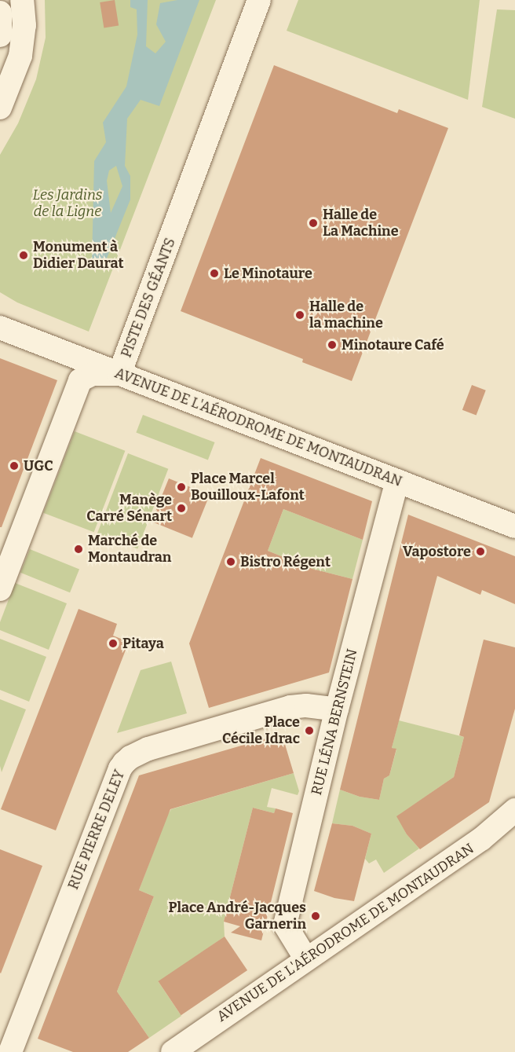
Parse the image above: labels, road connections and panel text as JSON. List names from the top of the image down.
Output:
{
  "streets": {
    "street": [
      "PISTE DES GÉANTS",
      "AVENUE DE L'AÉRODROME DE MONTAUDRAN",
      "RUE LÉNA BERNSTEIN",
      "RUE PIERRE DELEY"
    ]
  },
  "crossings": [
    ["PISTE DES GÉANTS", "AVENUE DE L'AÉRODROME DE MONTAUDRAN"],
    ["AVENUE DE L'AÉRODROME DE MONTAUDRAN", "RUE LÉNA BERNSTEIN"],
    ["RUE LÉNA BERNSTEIN", "RUE PIERRE DELEY"]
  ],
  "parks": ["Les Jardins de la Ligne"],
  "places": [
    "Halle de La Machine",
    "Monument à Didier Daurat",
    "Le Minotaure",
    "Halle de la machine",
    "Minotaure Café",
    "UGC",
    "Place Marcel Bouilloux-Lafont",
    "Manège Carré Sénart",
    "Marché de Montaudran",
    "Vapostore",
    "Bistro Régent",
    "Pitaya",
    "Place Cécile Idrac",
    "Place André-Jacques Garnerin"
  ]
}
